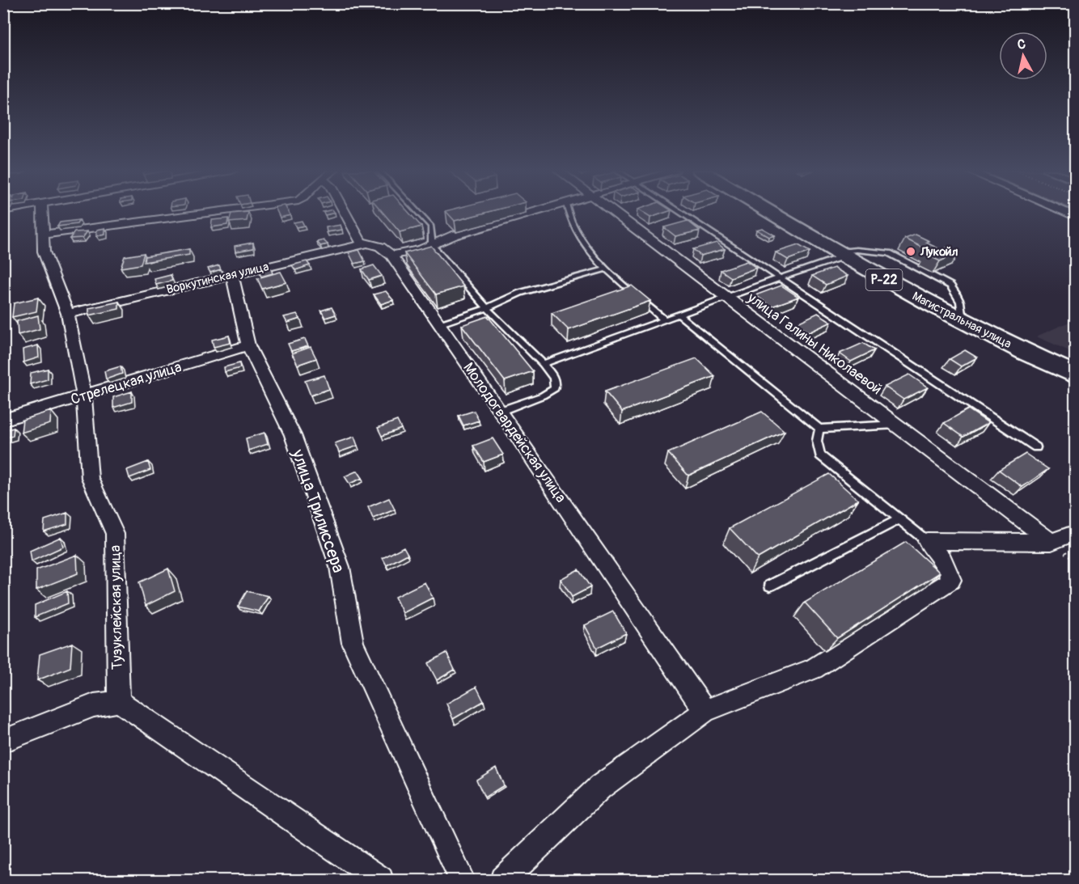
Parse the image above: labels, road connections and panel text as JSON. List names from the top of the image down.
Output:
{
  "streets": {
    "highway": ["Р-22", "Магистральная улица"],
    "street": [
      "Воркутинская улица",
      "улица Галины Николаевой",
      "Стрелецкая улица",
      "Молодогвардейская улица",
      "улица Трилиссера",
      "Тузуклейская улица"
    ]
  },
  "crossings": [
    ["Воркутинская улица", "Молодогвардейская улица"],
    ["Воркутинская улица", "улица Трилиссера"],
    ["Воркутинская улица", "Тузуклейская улица"],
    ["Стрелецкая улица", "улица Трилиссера"],
    ["Стрелецкая улица", "Тузуклейская улица"]
  ],
  "places": ["Лукойл"],
  "north": "top"
}
